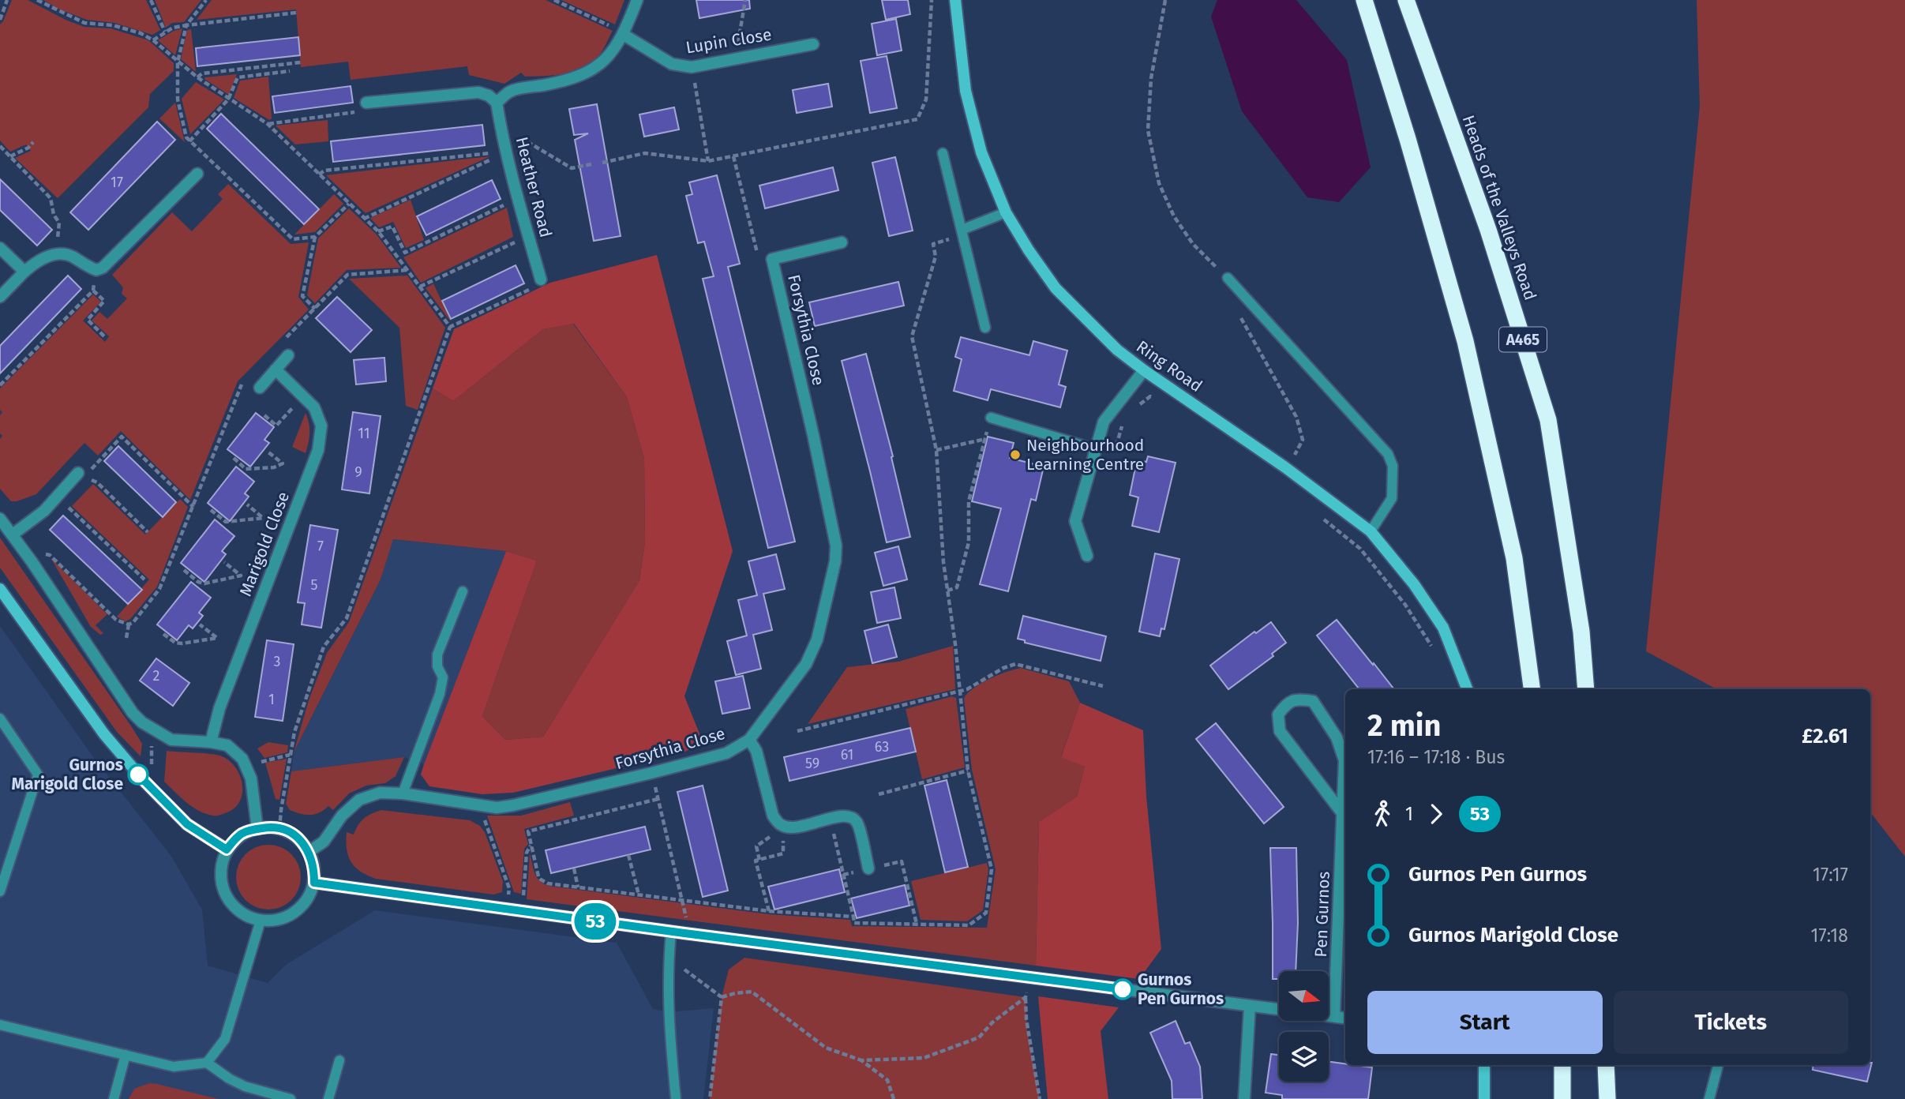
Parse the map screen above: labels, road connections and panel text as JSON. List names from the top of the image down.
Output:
{
  "streets": {
    "highway": ["Heads of the Valleys Road", "A465"],
    "street": [
      "Lupin Close",
      "Heather Road",
      "Forsythia Close",
      "Ring Road",
      "Marigold Close",
      "Pen Gurnos"
    ]
  },
  "places": ["Neighbourhood Learning Centre", "Gurnos Marigold Close", "Gurnos Pen Gurnos"],
  "lines": ["bus line 53"],
  "house_numbers": [
    "17",
    "11",
    "9",
    "7",
    "5",
    "3",
    "2",
    "1",
    "63",
    "61",
    "59"
  ],
  "north": "right",
  "page": {
    "on_map": "53",
    "heading": ["2 min", "17:16 – 17:18 · Bus", "£2.61"],
    "legs": ["1", "53"],
    "list": [
      {
        "name": "Gurnos Pen Gurnos",
        "value": "17:17"
      },
      {
        "name": "Gurnos Marigold Close",
        "value": "17:18"
      }
    ],
    "buttons": ["Start", "Tickets"]
  }
}
